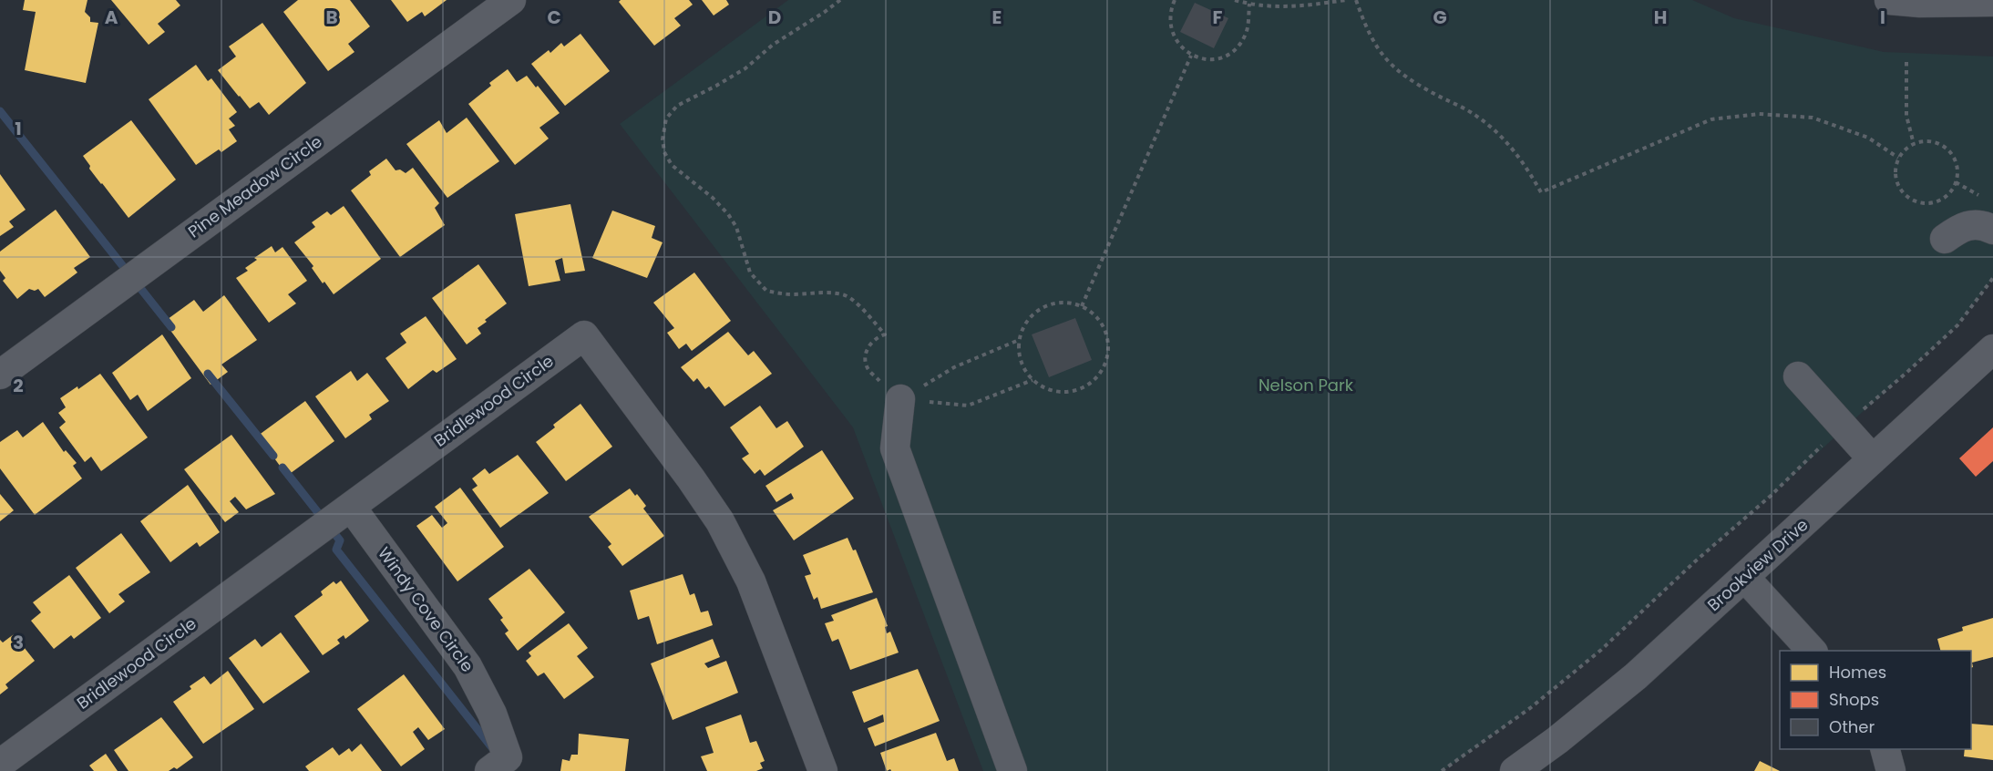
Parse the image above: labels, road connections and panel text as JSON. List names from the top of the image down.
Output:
{
  "streets": {
    "street": [
      "Pine Meadow Circle",
      "Bridlewood Circle",
      "Brookview Drive",
      "Windy Cove Circle"
    ]
  },
  "crossings": [
    ["Bridlewood Circle", "Windy Cove Circle"]
  ],
  "parks": ["Nelson Park"],
  "legend": ["Homes", "Shops", "Other"],
  "grid": {
    "columns": [
      "A",
      "B",
      "C",
      "D",
      "E",
      "F",
      "G",
      "H",
      "I"
    ],
    "rows": ["1", "2", "3"]
  }
}
